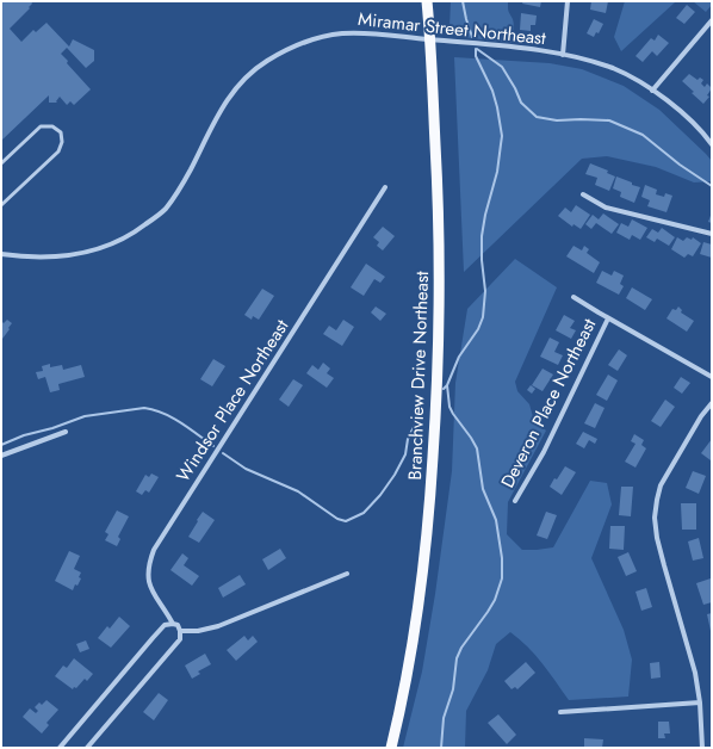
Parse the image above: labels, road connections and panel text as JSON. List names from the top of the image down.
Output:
{
  "streets": {
    "main road": ["Branchview Drive Northeast"],
    "street": ["Miramar Street Northeast", "Windsor Place Northeast", "Deveron Place Northeast"]
  },
  "crossings": [
    ["Miramar Street Northeast", "Branchview Drive Northeast"]
  ]
}
